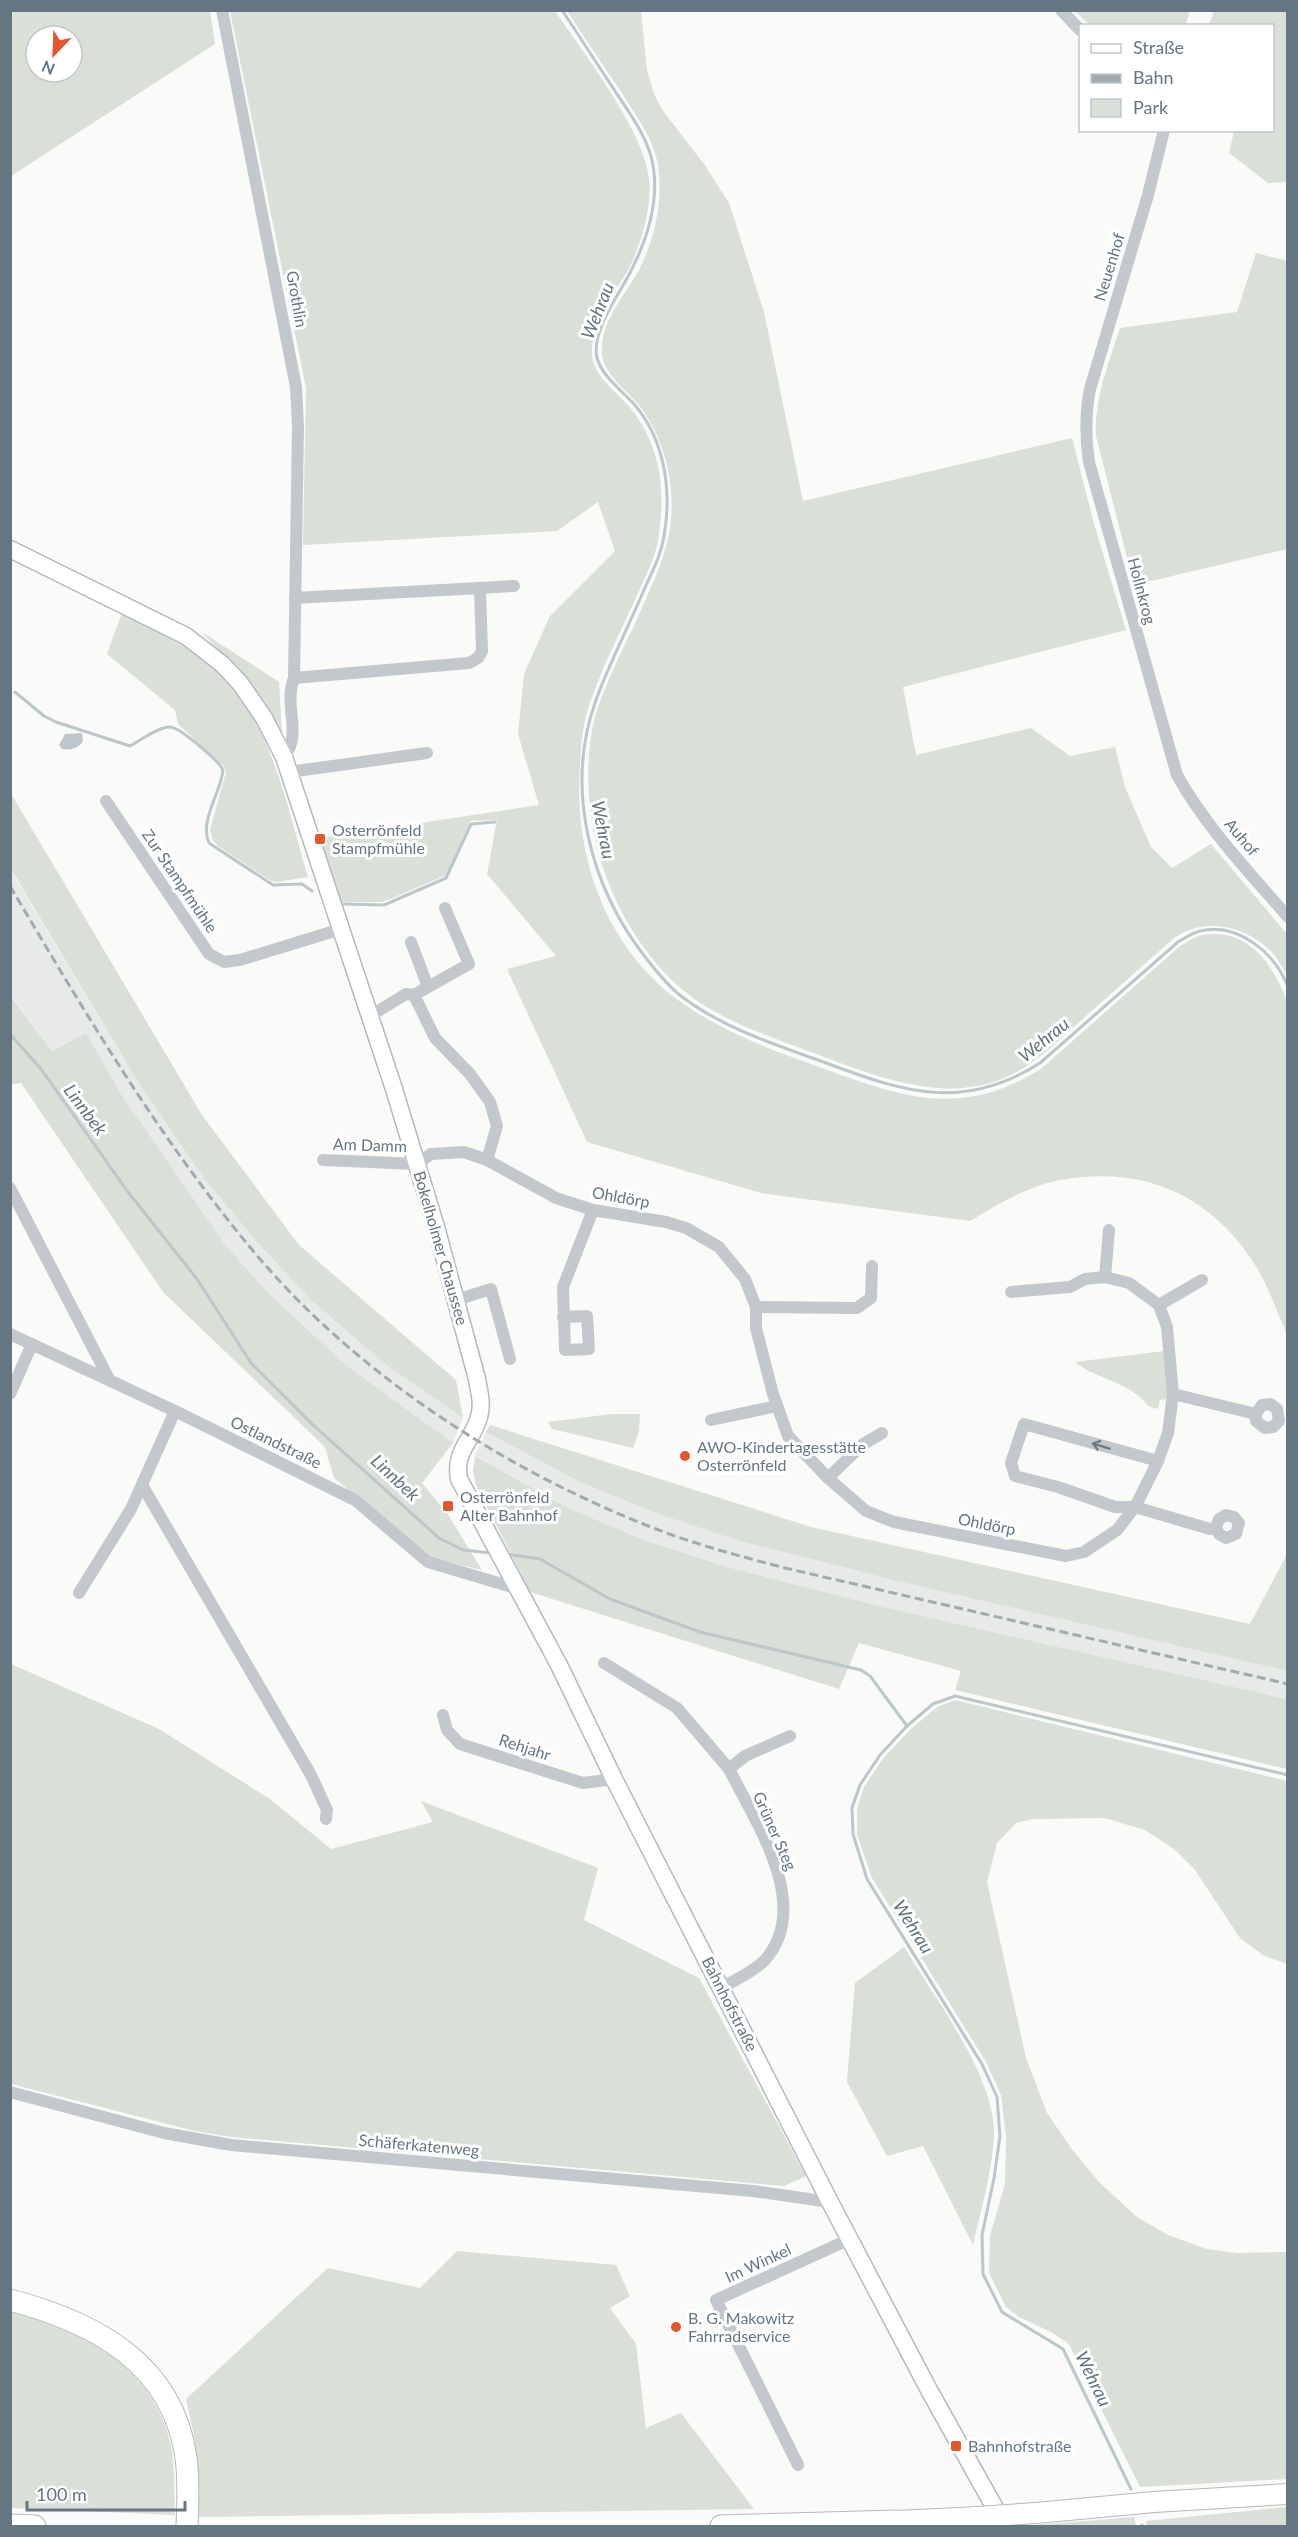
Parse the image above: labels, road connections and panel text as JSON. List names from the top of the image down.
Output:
{
  "streets": {
    "main road": ["Bokelholmer Chaussee", "Bahnhofstraße"],
    "street": [
      "Neuenhof",
      "Grothlin",
      "Hollnkrog",
      "Auhof",
      "Zur Stampfmühle",
      "Am Damm",
      "Ohldörp",
      "Ostlandstraße",
      "Rehjahr",
      "Grüner Steg",
      "Schäferkatenweg",
      "Im Winkel"
    ]
  },
  "crossings": [
    ["Neuenhof", "Hollnkrog"],
    ["Grothlin", "Bokelholmer Chaussee"],
    ["Hollnkrog", "Auhof"],
    ["Zur Stampfmühle", "Bokelholmer Chaussee"],
    ["Am Damm", "Ohldörp"],
    ["Am Damm", "Bokelholmer Chaussee"],
    ["Ohldörp", "Bokelholmer Chaussee"],
    ["Bokelholmer Chaussee", "Bahnhofstraße"],
    ["Ostlandstraße", "Bahnhofstraße"],
    ["Rehjahr", "Bahnhofstraße"],
    ["Grüner Steg", "Bahnhofstraße"],
    ["Bahnhofstraße", "Schäferkatenweg"],
    ["Bahnhofstraße", "Im Winkel"]
  ],
  "water": ["Wehrau", "Linnbek"],
  "places": {
    "transit": ["Osterrönfeld Stampfmühle", "Osterrönfeld Alter Bahnhof", "Bahnhofstraße"],
    "other": ["AWO-Kindertagesstätte Osterrönfeld", "B. G. Makowitz Fahrradservice"]
  },
  "legend": ["Straße", "Bahn", "Park"],
  "scale_bar": "100 m",
  "north": "bottom left"
}
